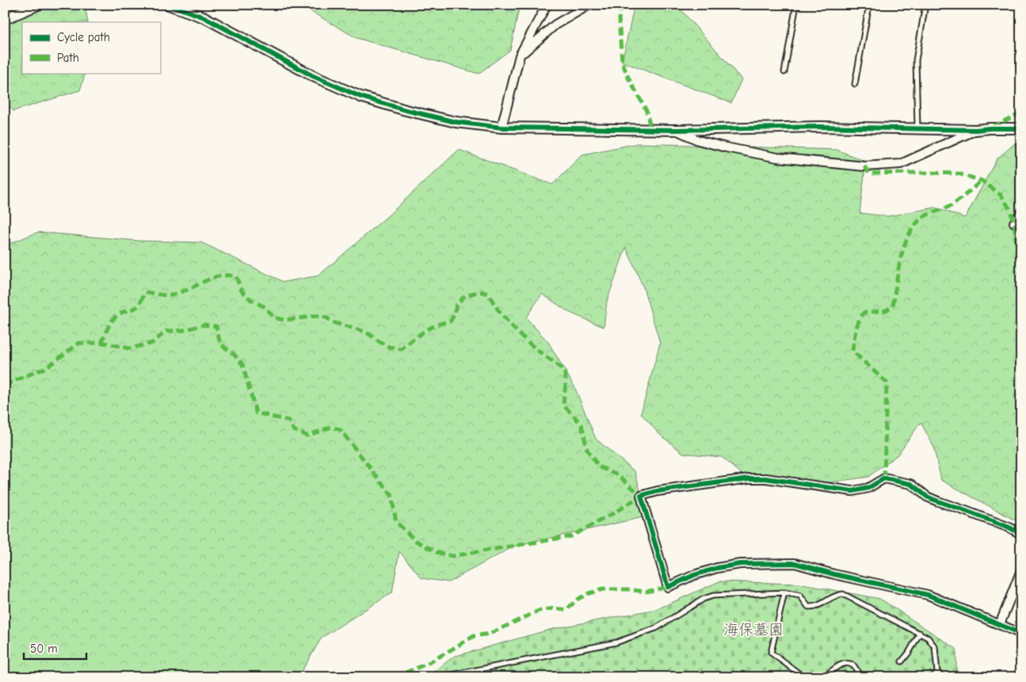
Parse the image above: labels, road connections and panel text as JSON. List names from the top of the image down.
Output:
{
  "parks": ["海保墓園"],
  "legend": ["Cycle path", "Path"],
  "scale_bar": "50 m"
}
